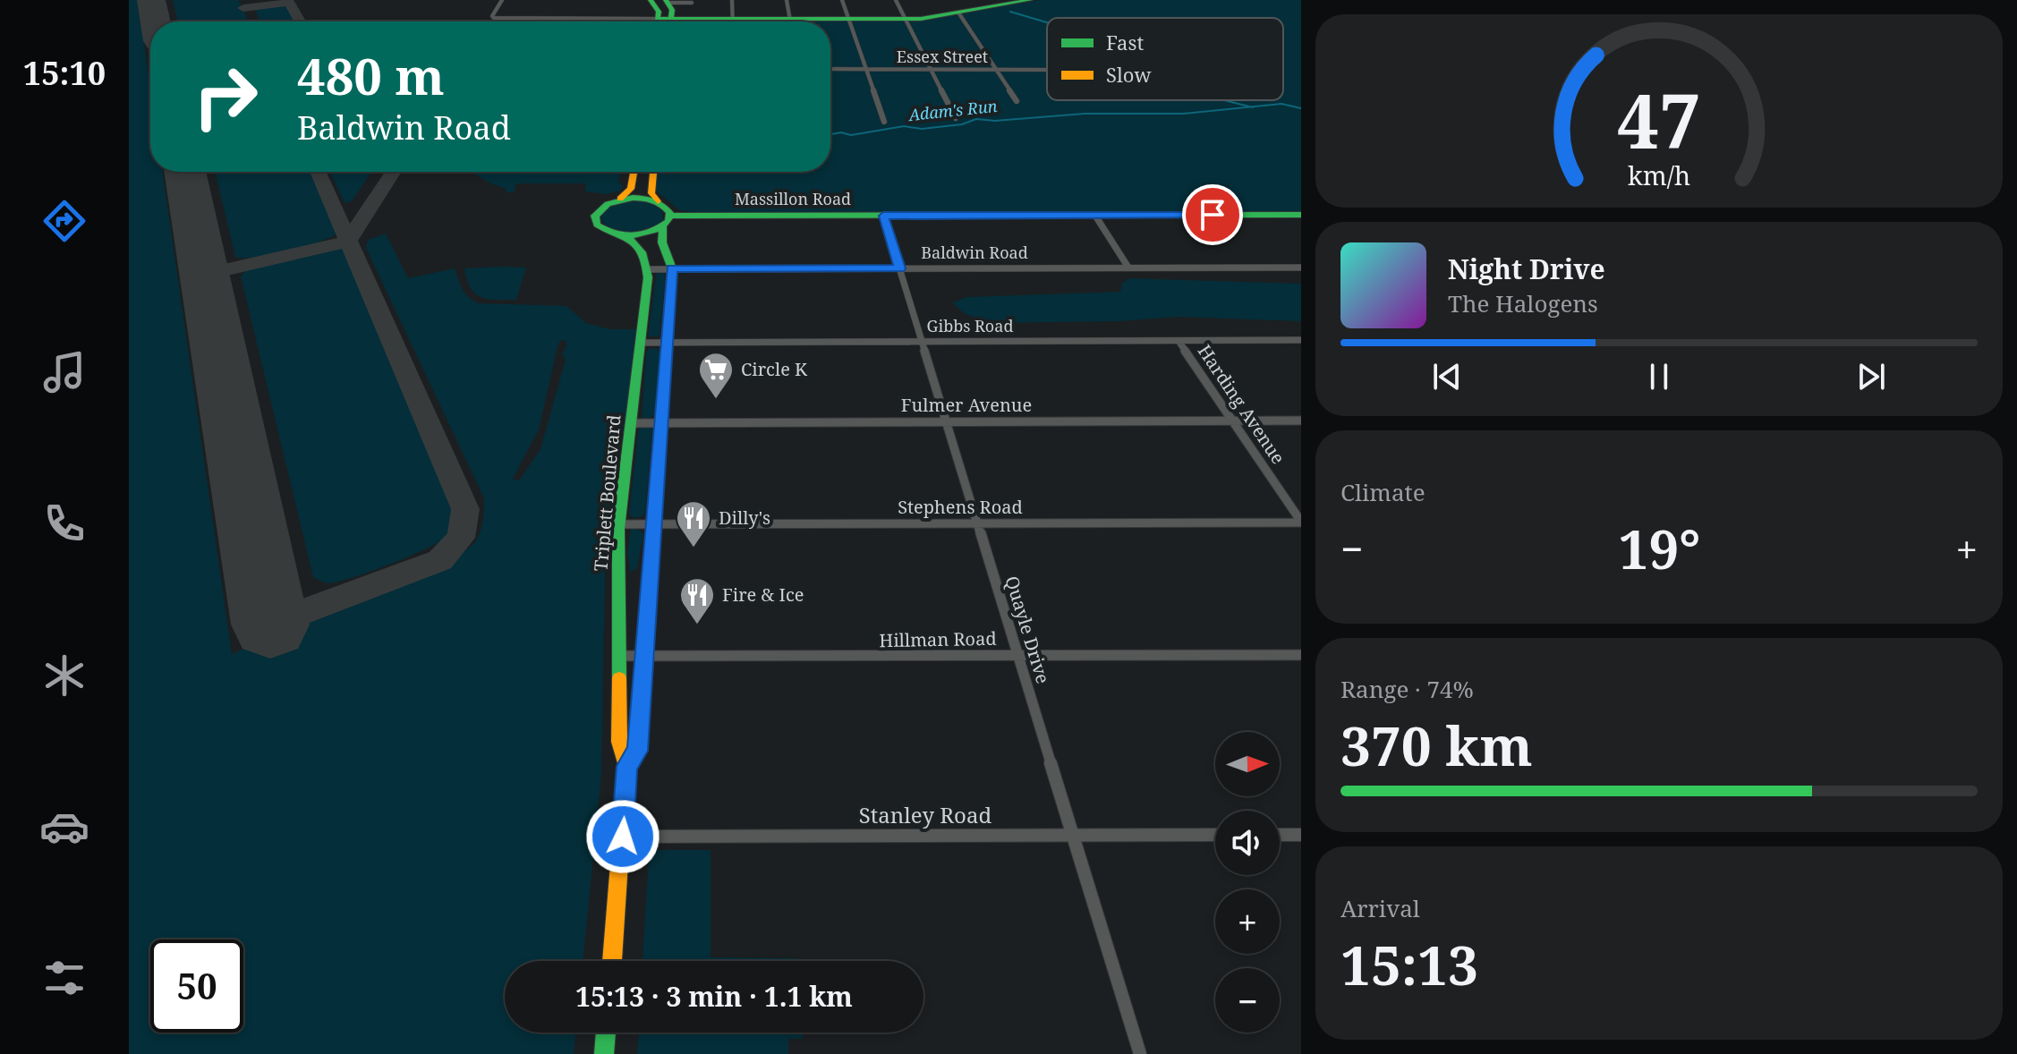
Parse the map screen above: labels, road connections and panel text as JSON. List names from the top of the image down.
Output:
{
  "streets": {
    "main road": ["Massillon Road", "Triplett Boulevard"],
    "street": [
      "Essex Street",
      "Baldwin Road",
      "Gibbs Road",
      "Harding Avenue",
      "Fulmer Avenue",
      "Stephens Road",
      "Quayle Drive",
      "Hillman Road",
      "Stanley Road"
    ]
  },
  "crossings": [
    ["Massillon Road", "Triplett Boulevard"],
    ["Massillon Road", "Quayle Drive"],
    ["Baldwin Road", "Triplett Boulevard"],
    ["Baldwin Road", "Quayle Drive"],
    ["Gibbs Road", "Harding Avenue"],
    ["Gibbs Road", "Triplett Boulevard"],
    ["Gibbs Road", "Quayle Drive"],
    ["Harding Avenue", "Fulmer Avenue"],
    ["Harding Avenue", "Stephens Road"],
    ["Fulmer Avenue", "Triplett Boulevard"],
    ["Fulmer Avenue", "Quayle Drive"],
    ["Triplett Boulevard", "Stephens Road"],
    ["Triplett Boulevard", "Hillman Road"],
    ["Triplett Boulevard", "Stanley Road"],
    ["Stephens Road", "Quayle Drive"],
    ["Quayle Drive", "Hillman Road"],
    ["Quayle Drive", "Stanley Road"]
  ],
  "water": ["Adam's Run"],
  "places": {
    "supermarket": ["Circle K"],
    "restaurant": ["Dilly's", "Fire & Ice"]
  },
  "legend": ["Fast", "Slow"],
  "north": "right",
  "page": {
    "tabs": "15:10",
    "turn": ["480 m", "Baldwin Road"],
    "song": ["Night Drive", "The Halogens"],
    "tile": [
      "Climate",
      ["Range · 74%", "370 km"],
      ["Arrival", "15:13"]
    ],
    "heat": ["−", "19°", "+"],
    "map_buttons": ["+", "−"],
    "limit": "50",
    "trip": "15:13 · 3 min · 1.1 km",
    "gauge": ["47", "km/h"]
  }
}
